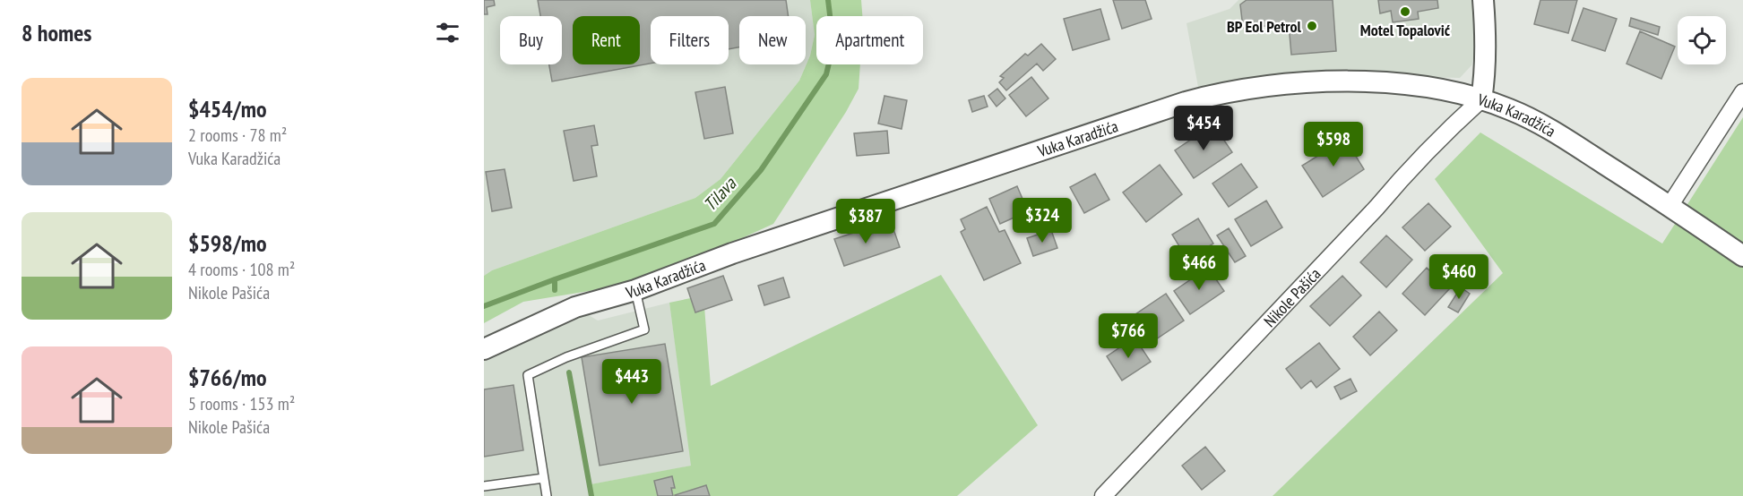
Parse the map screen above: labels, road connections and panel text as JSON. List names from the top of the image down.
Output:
{
  "streets": {
    "street": ["Vuka Karadžića", "Nikole Pašića"]
  },
  "crossings": [
    ["Vuka Karadžića", "Nikole Pašića"]
  ],
  "water": ["Tilava"],
  "places": ["Motel Topalović", "BP Eol Petrol"],
  "page": {
    "heading": "8 homes",
    "chip": [
      "Buy",
      "Rent",
      "Filters",
      "New",
      "Apartment"
    ],
    "list": [
      {
        "name": "$454/mo",
        "note": "2 rooms · 78 m² · Vuka Karadžića"
      },
      {
        "name": "$598/mo",
        "note": "4 rooms · 108 m² · Nikole Pašića"
      },
      {
        "name": "$766/mo",
        "note": "5 rooms · 153 m² · Nikole Pašića"
      }
    ],
    "price": [
      "$454",
      "$598",
      "$324",
      "$387",
      "$466",
      "$460",
      "$766",
      "$443"
    ]
  }
}
